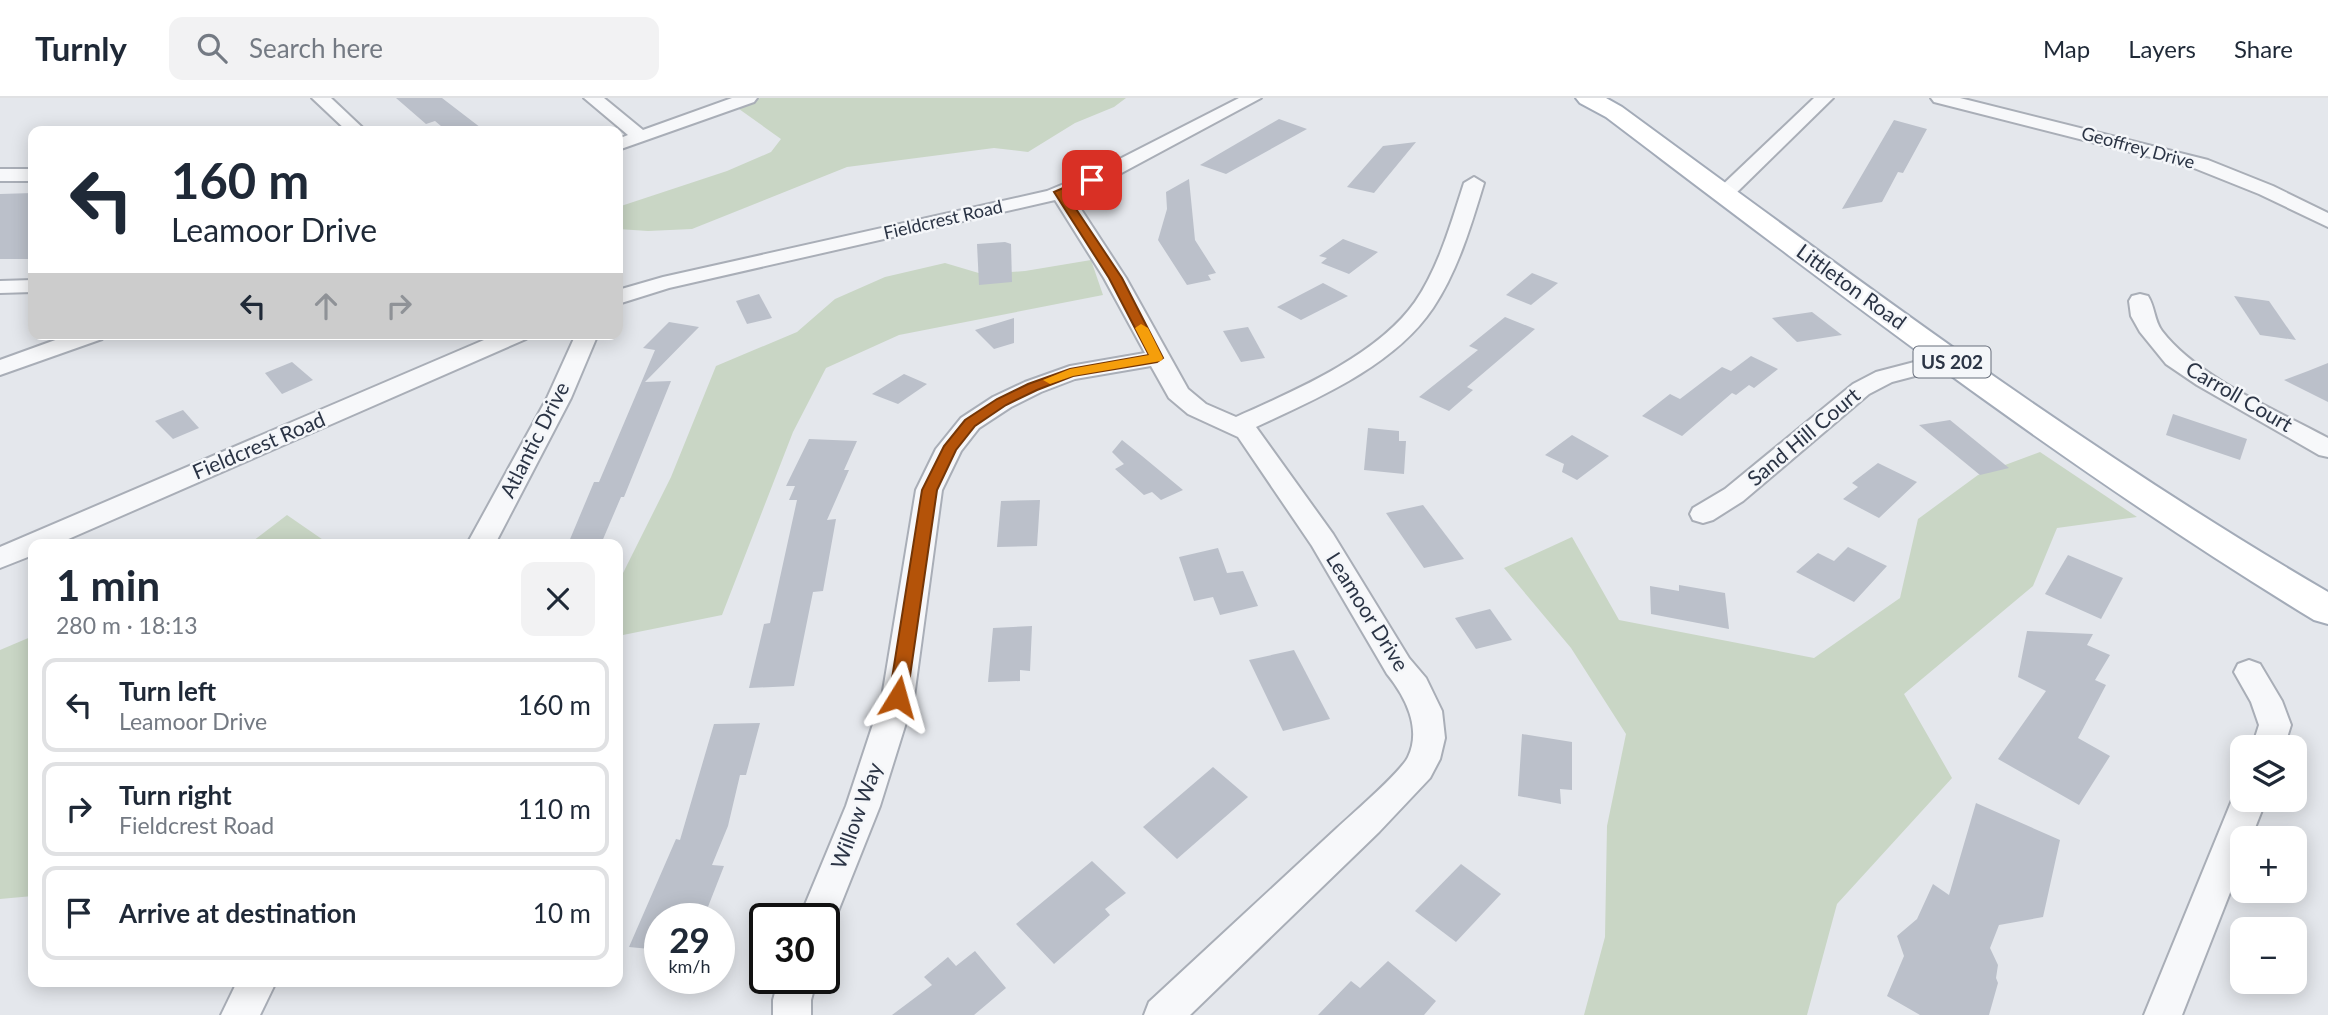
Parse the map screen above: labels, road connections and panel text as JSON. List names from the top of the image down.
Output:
{
  "streets": {
    "main road": ["Littleton Road", "US 202"],
    "street": [
      "Geoffrey Drive",
      "Fieldcrest Road",
      "Carroll Court",
      "Sand Hill Court",
      "Atlantic Drive",
      "Leamoor Drive",
      "Willow Way"
    ]
  },
  "crossings": [
    ["Fieldcrest Road", "Leamoor Drive"],
    ["Littleton Road", "Sand Hill Court"],
    ["Leamoor Drive", "Willow Way"]
  ],
  "page": {
    "header": "Turnly",
    "search": "Search here",
    "nav": ["Map", "Layers", "Share"],
    "turn": ["160 m", "Leamoor Drive"],
    "heading": ["1 min", "280 m · 18:13"],
    "list": [
      {
        "name": "Turn left",
        "note": "Leamoor Drive",
        "value": "160 m"
      },
      {
        "name": "Turn right",
        "note": "Fieldcrest Road",
        "value": "110 m"
      },
      {
        "name": "Arrive at destination",
        "value": "10 m"
      }
    ],
    "map_buttons": ["+", "−"],
    "speed": "29 km/h",
    "limit": "30"
  }
}
